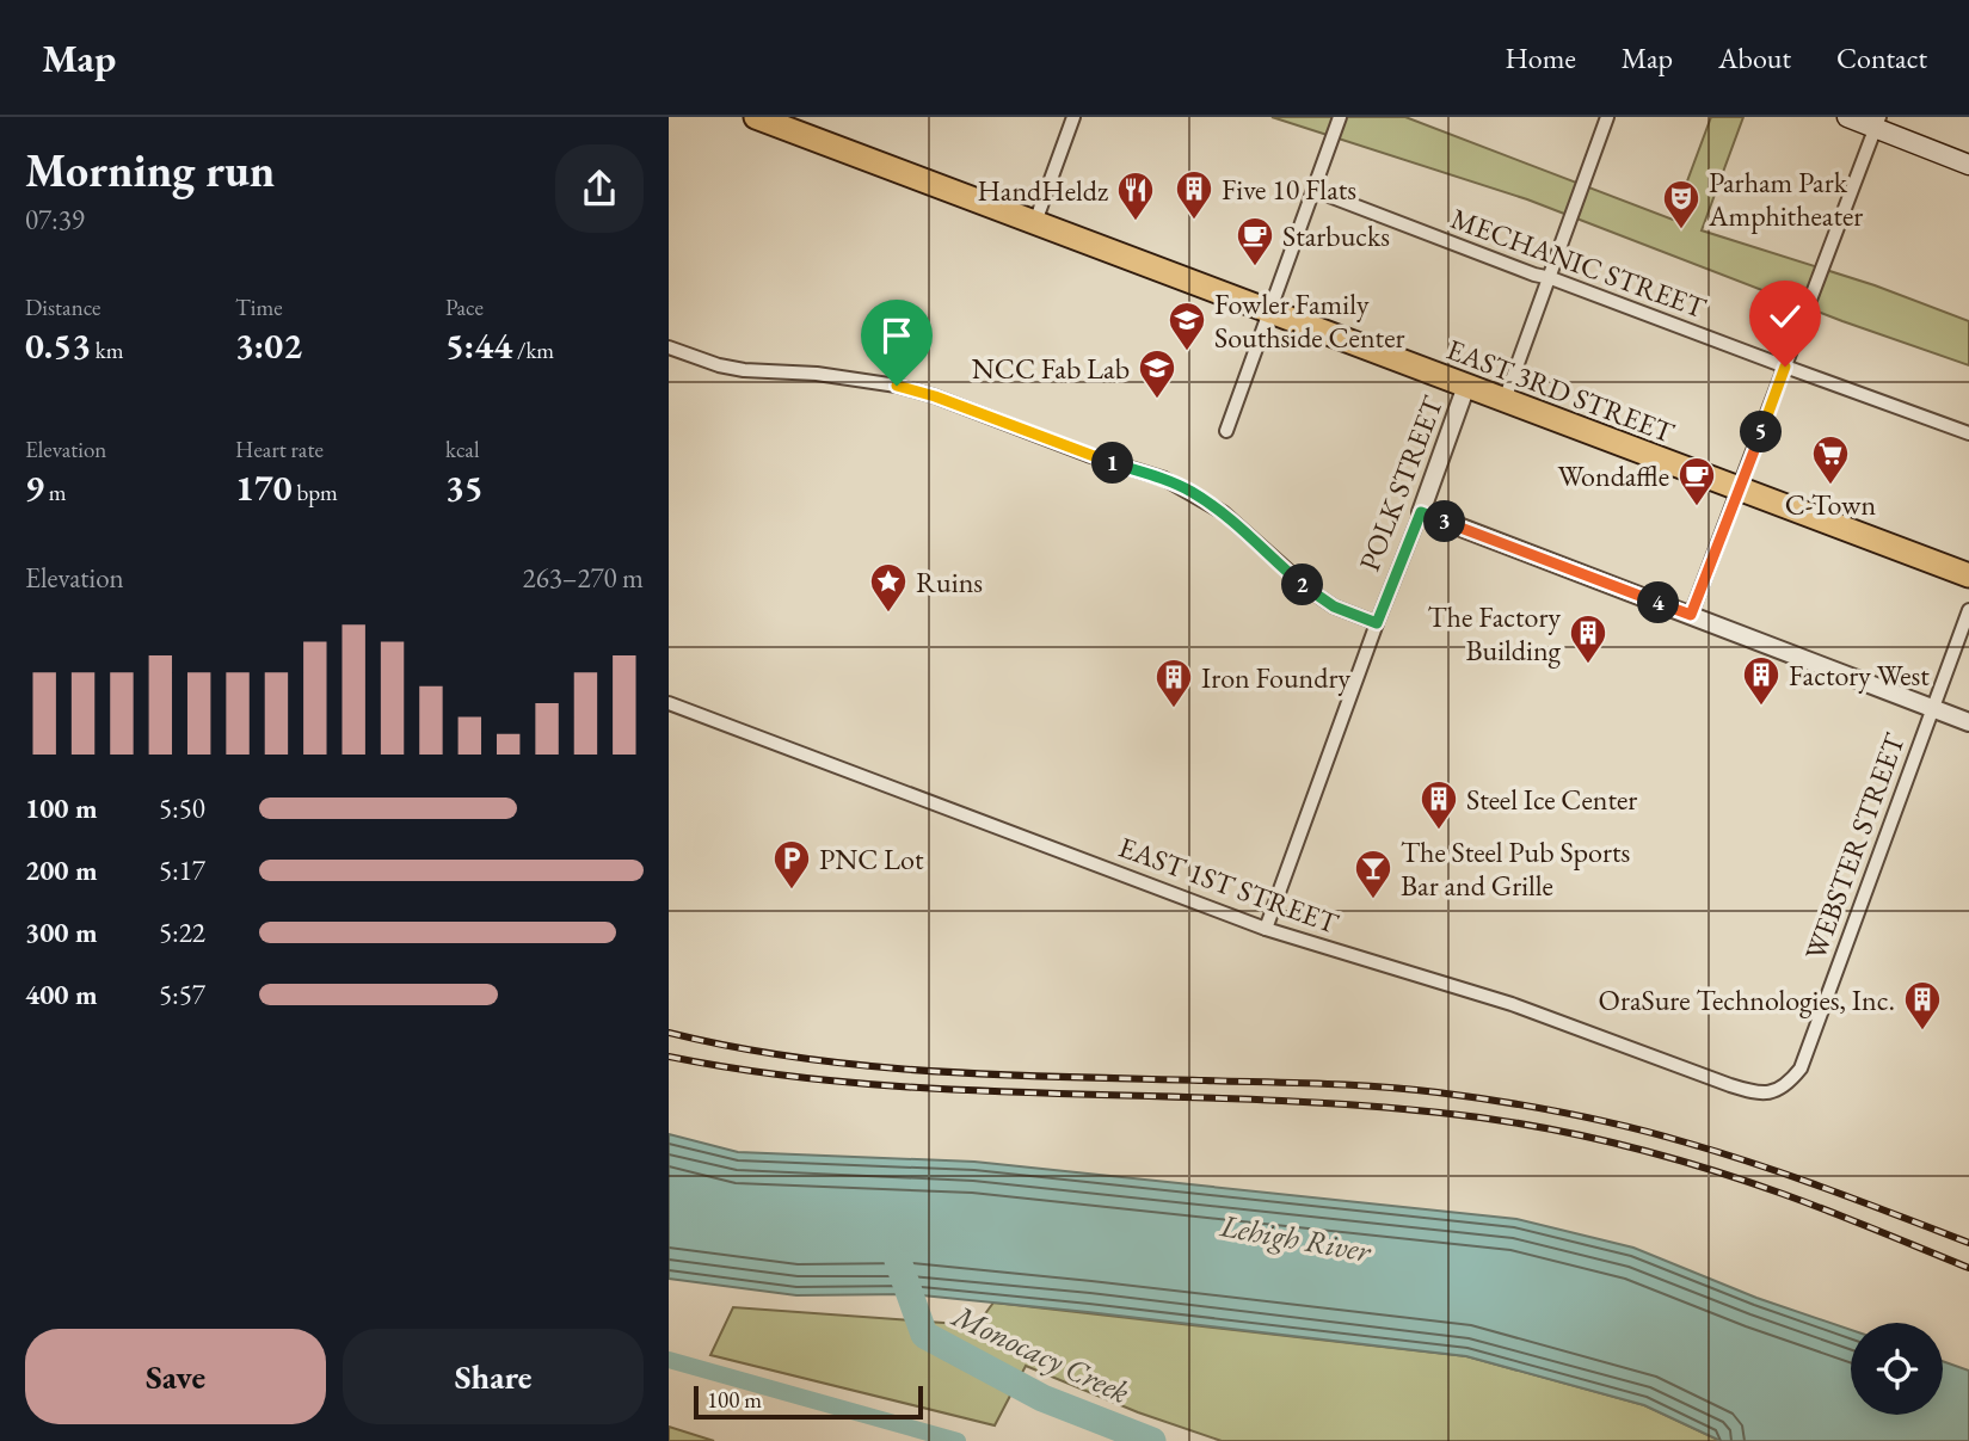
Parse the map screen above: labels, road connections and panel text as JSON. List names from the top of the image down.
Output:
{
  "streets": {
    "highway": ["EAST 3RD STREET"],
    "street": [
      "MECHANIC STREET",
      "POLK STREET",
      "WEBSTER STREET",
      "EAST 1ST STREET"
    ]
  },
  "crossings": [
    ["EAST 3RD STREET", "POLK STREET"],
    ["POLK STREET", "EAST 1ST STREET"],
    ["WEBSTER STREET", "EAST 1ST STREET"]
  ],
  "water": ["Lehigh River", "Monocacy Creek"],
  "places": {
    "building": [
      "Five 10 Flats",
      "The Factory Building",
      "Factory West",
      "Iron Foundry",
      "Steel Ice Center",
      "OraSure Technologies, Inc."
    ],
    "restaurant": ["HandHeldz"],
    "theatre": ["Parham Park Amphitheater"],
    "cafe": ["Starbucks", "Wondaffle"],
    "school or university": ["Fowler Family Southside Center", "NCC Fab Lab"],
    "supermarket": ["C-Town"],
    "place": ["Ruins"],
    "parking": ["PNC Lot"],
    "bar": ["The Steel Pub Sports Bar and Grille"]
  },
  "scale_bar": "100 m",
  "page": {
    "header": "Map",
    "nav": [
      "Home",
      "Map",
      "About",
      "Contact"
    ],
    "heading": ["Morning run", "07:39"],
    "stats": [
      ["Distance", "0.53 km"],
      ["Time", "3:02"],
      ["Pace", "5:44 /km"],
      ["Elevation", "9 m"],
      ["Heart rate", "170 bpm"],
      ["kcal", "35"]
    ],
    "pins": [
      "5",
      "1",
      "3",
      "2",
      "4"
    ],
    "chart": ["Elevation", "263–270 m"],
    "list": [
      {
        "name": "100 m",
        "note": "5:50"
      },
      {
        "name": "200 m",
        "note": "5:17"
      },
      {
        "name": "300 m",
        "note": "5:22"
      },
      {
        "name": "400 m",
        "note": "5:57"
      }
    ],
    "buttons": ["Save", "Share"],
    "scale": "100 m"
  }
}
